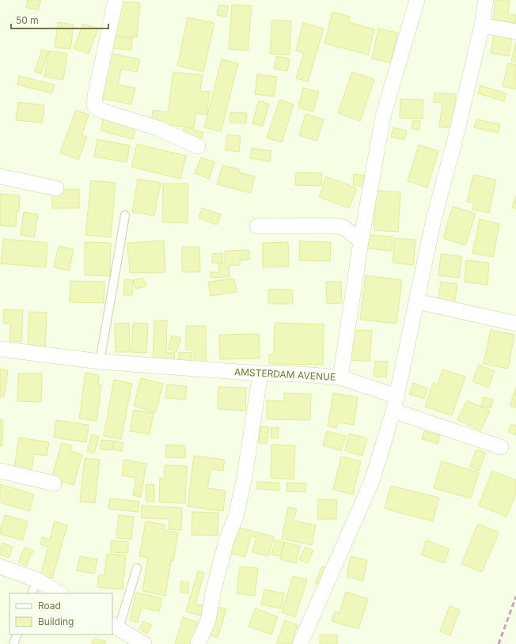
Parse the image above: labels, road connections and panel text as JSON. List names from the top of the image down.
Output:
{
  "streets": {
    "street": ["AMSTERDAM AVENUE"]
  },
  "legend": ["Road", "Building"],
  "scale_bar": "50 m"
}
